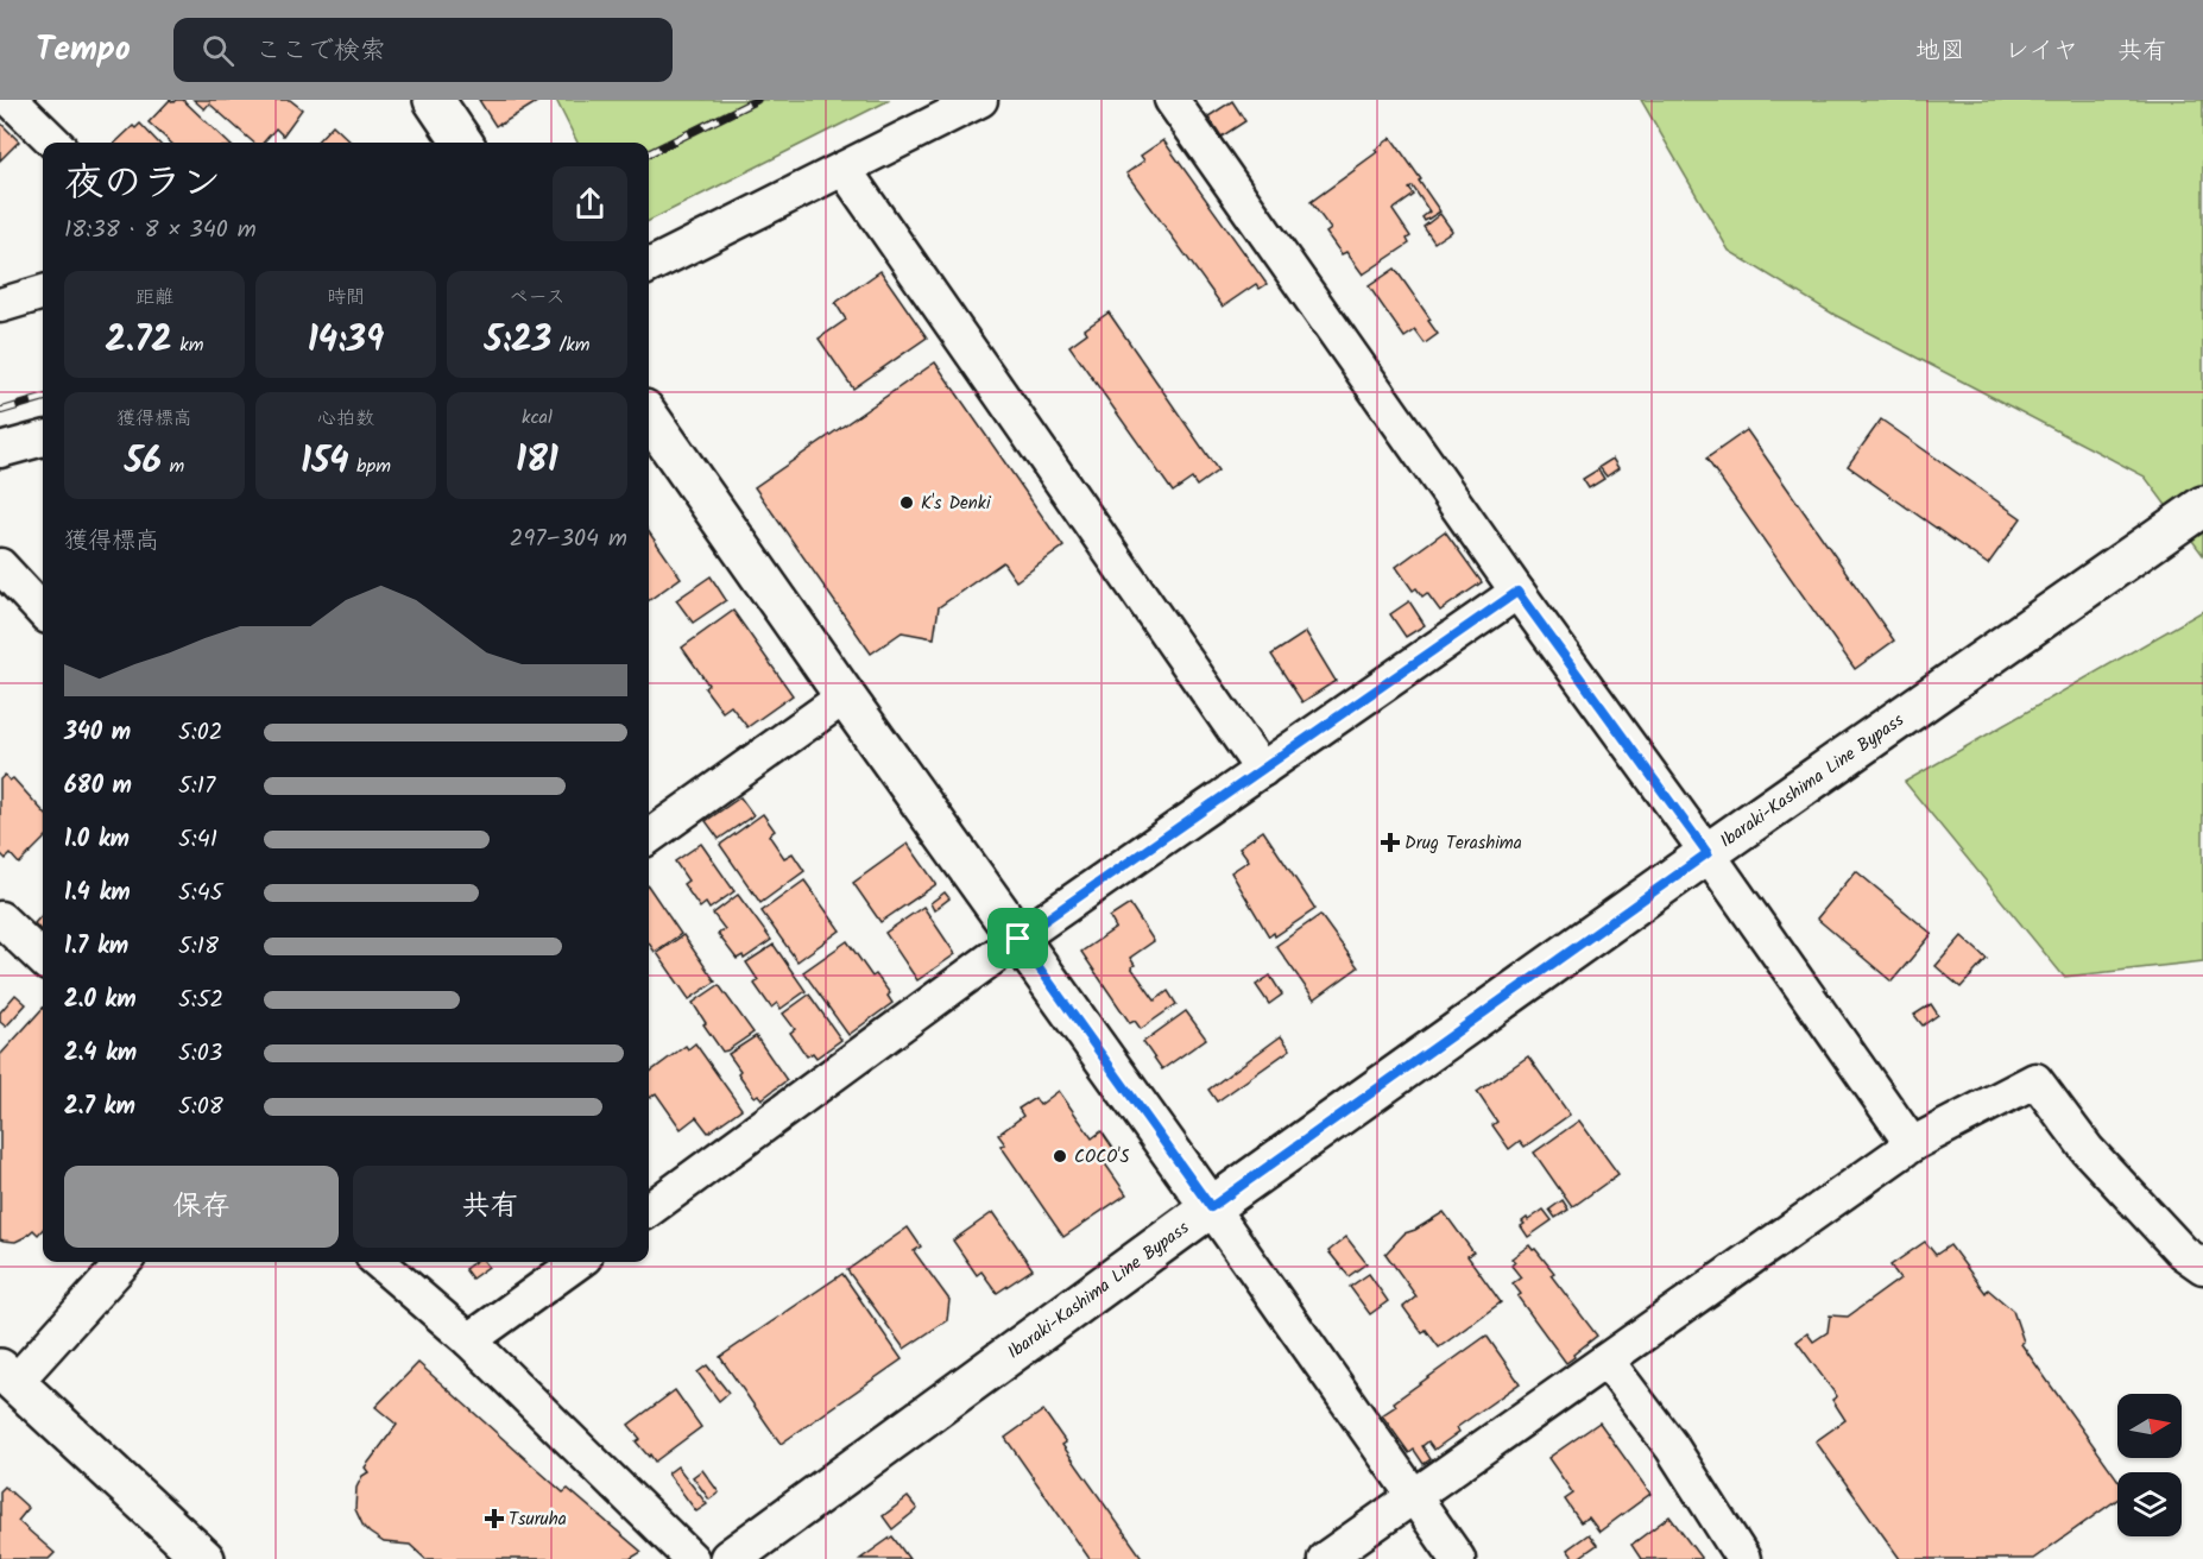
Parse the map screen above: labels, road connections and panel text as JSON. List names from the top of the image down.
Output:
{
  "streets": {
    "main road": ["Ibaraki-Kashima Line Bypass"]
  },
  "places": {
    "other": ["K's Denki", "COCO'S"],
    "health": ["Drug Terashima", "Tsuruha"]
  },
  "north": "right",
  "page": {
    "header": "Tempo",
    "search": "ここで検索",
    "nav": ["地図", "レイヤ", "共有"],
    "heading": ["夜のラン", "18:38 · 8 × 340 m"],
    "stats": [
      ["距離", "2.72 km"],
      ["時間", "14:39"],
      ["ペース", "5:23 /km"],
      ["獲得標高", "56 m"],
      ["心拍数", "154 bpm"],
      ["kcal", "181"]
    ],
    "chart": ["獲得標高", "297–304 m"],
    "list": [
      {
        "name": "340 m",
        "note": "5:02"
      },
      {
        "name": "680 m",
        "note": "5:17"
      },
      {
        "name": "1.0 km",
        "note": "5:41"
      },
      {
        "name": "1.4 km",
        "note": "5:45"
      },
      {
        "name": "1.7 km",
        "note": "5:18"
      },
      {
        "name": "2.0 km",
        "note": "5:52"
      },
      {
        "name": "2.4 km",
        "note": "5:03"
      },
      {
        "name": "2.7 km",
        "note": "5:08"
      }
    ],
    "buttons": ["保存", "共有"]
  }
}
